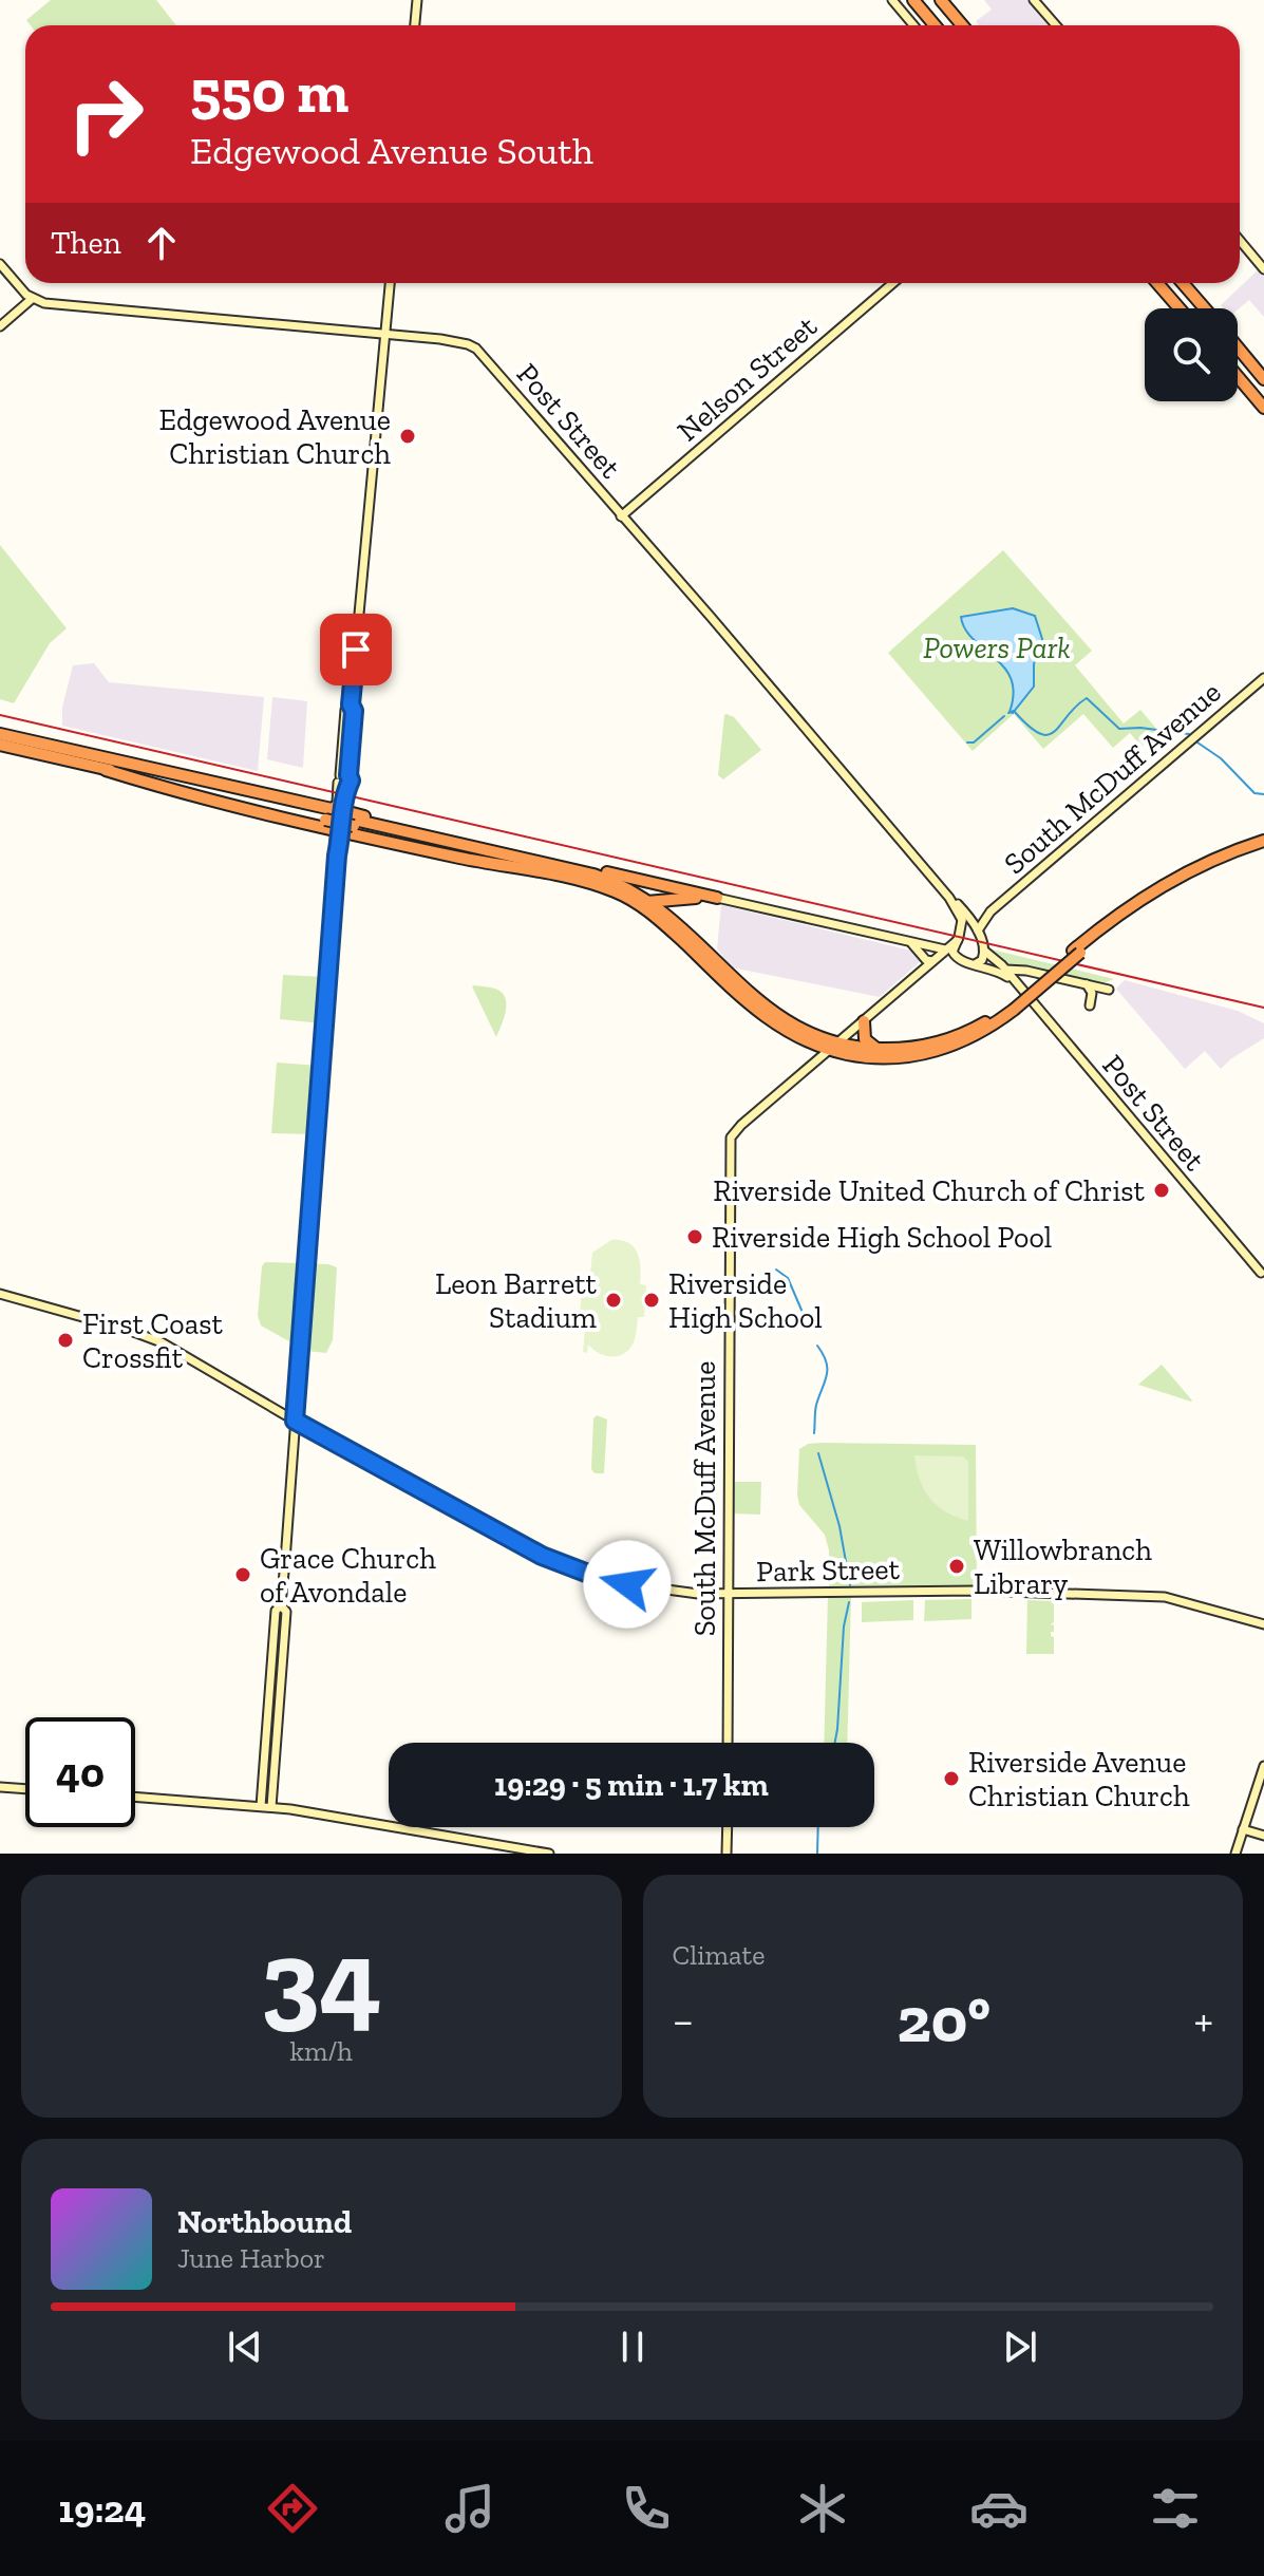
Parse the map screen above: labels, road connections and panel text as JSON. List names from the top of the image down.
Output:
{
  "streets": {
    "main road": [
      "Nelson Street",
      "Post Street",
      "South McDuff Avenue",
      "Park Street"
    ]
  },
  "crossings": [
    ["Nelson Street", "Post Street"],
    ["Post Street", "South McDuff Avenue"],
    ["South McDuff Avenue", "Park Street"]
  ],
  "parks": ["Powers Park"],
  "places": [
    "Edgewood Avenue Christian Church",
    "Riverside United Church of Christ",
    "Riverside High School Pool",
    "Leon Barrett Stadium",
    "Riverside High School",
    "First Coast Crossfit",
    "Willowbranch Library",
    "Grace Church of Avondale",
    "Riverside Avenue Christian Church"
  ],
  "page": {
    "turn": ["550 m", "Edgewood Avenue South"],
    "then": "Then",
    "limit": "40",
    "trip": "19:29 · 5 min · 1.7 km",
    "tile": [
      ["34", "km/h"],
      "Climate"
    ],
    "heat": ["−", "20°", "+"],
    "song": ["Northbound", "June Harbor"],
    "tabs": "19:24"
  }
}
